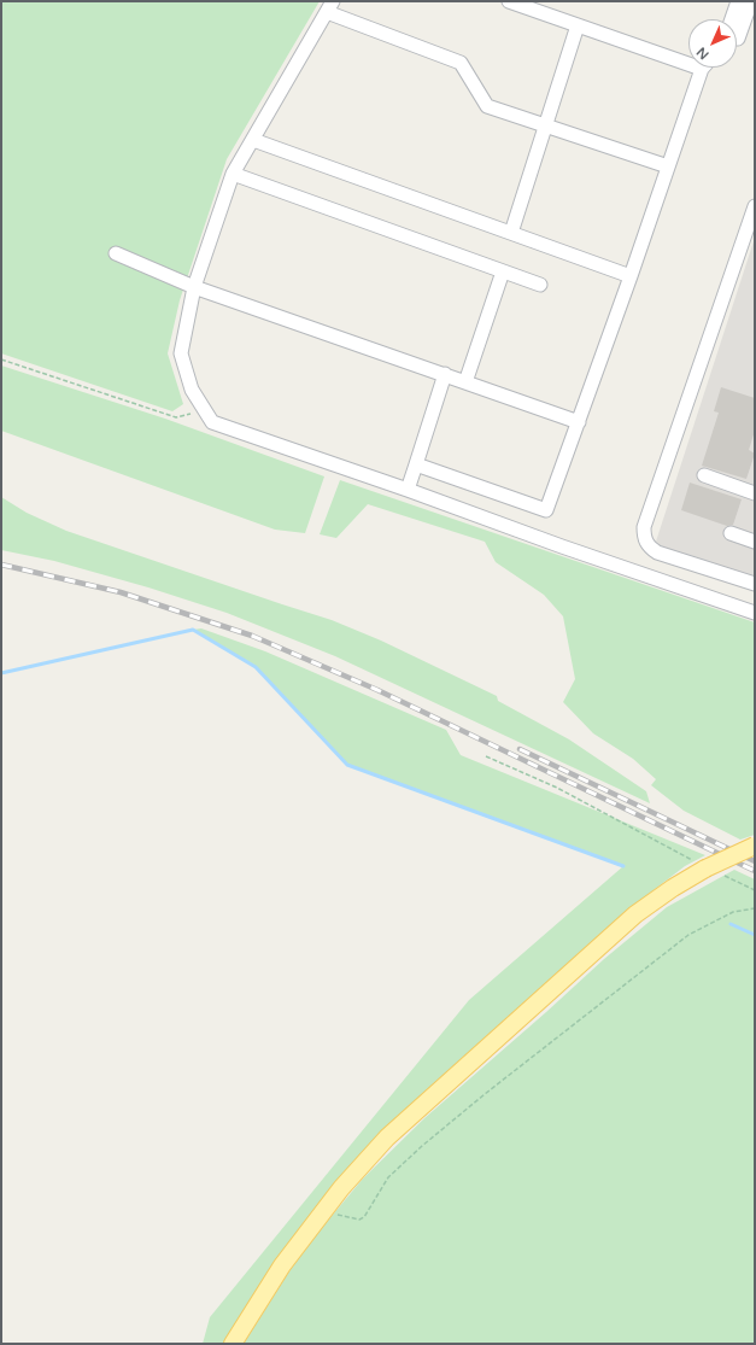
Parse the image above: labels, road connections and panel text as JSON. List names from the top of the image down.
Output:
{
  "north": "bottom left"
}
